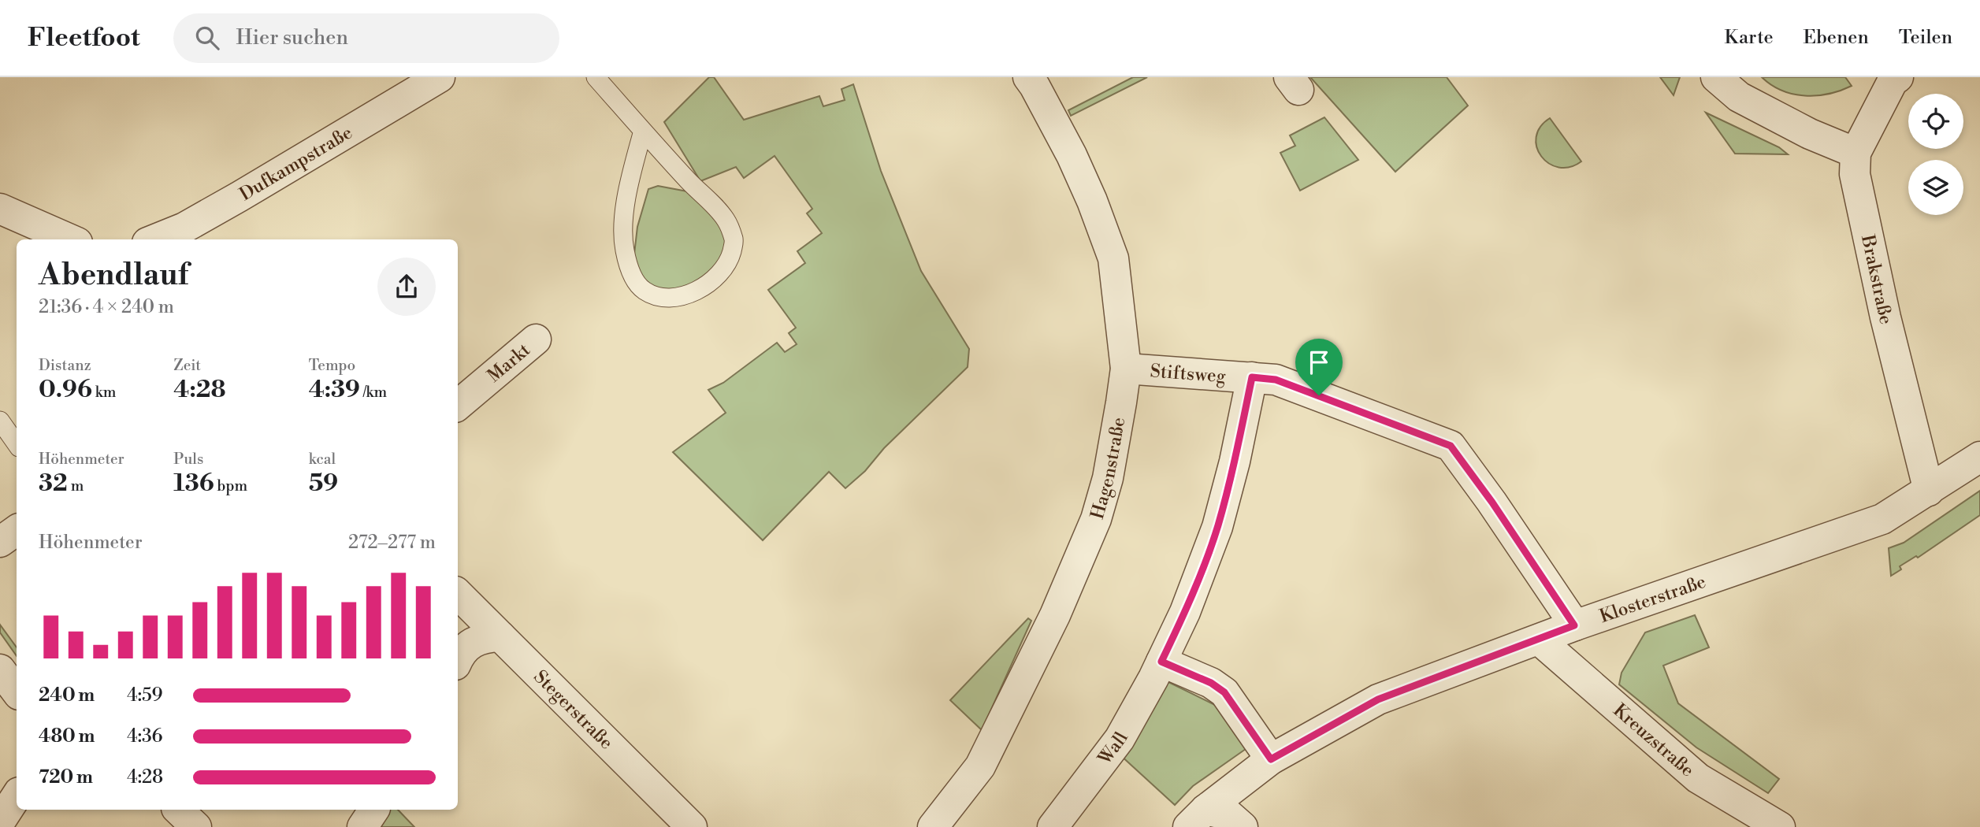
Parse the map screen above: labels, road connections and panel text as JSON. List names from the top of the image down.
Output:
{
  "streets": {
    "street": [
      "Dufkampstraße",
      "Brakstraße",
      "Markt",
      "Stiftsweg",
      "Hagenstraße",
      "Klosterstraße",
      "Stegerstraße",
      "Kreuzstraße",
      "Wall"
    ]
  },
  "crossings": [
    ["Brakstraße", "Klosterstraße"],
    ["Stiftsweg", "Hagenstraße"],
    ["Stiftsweg", "Klosterstraße"],
    ["Stiftsweg", "Wall"],
    ["Klosterstraße", "Kreuzstraße"]
  ],
  "page": {
    "header": "Fleetfoot",
    "search": "Hier suchen",
    "nav": ["Karte", "Ebenen", "Teilen"],
    "heading": ["Abendlauf", "21:36 · 4 × 240 m"],
    "stats": [
      ["Distanz", "0.96 km"],
      ["Zeit", "4:28"],
      ["Tempo", "4:39 /km"],
      ["Höhenmeter", "32 m"],
      ["Puls", "136 bpm"],
      ["kcal", "59"]
    ],
    "chart": ["Höhenmeter", "272–277 m"],
    "list": [
      {
        "name": "240 m",
        "note": "4:59"
      },
      {
        "name": "480 m",
        "note": "4:36"
      },
      {
        "name": "720 m",
        "note": "4:28"
      }
    ]
  }
}
